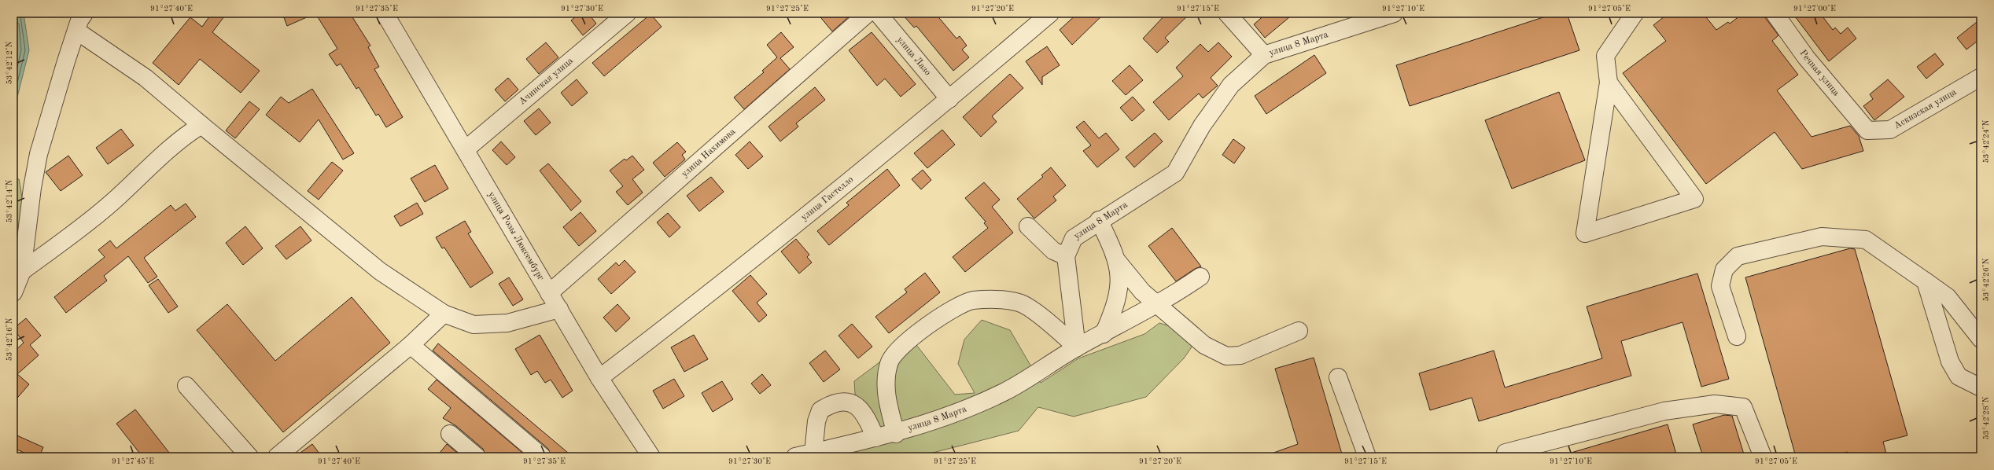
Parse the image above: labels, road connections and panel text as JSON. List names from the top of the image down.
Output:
{
  "streets": {
    "street": [
      "улица 8 Марта",
      "улица Лазо",
      "Речная улица",
      "Ачинская улица",
      "Аскизская улица",
      "улица Нахимова",
      "улица Гастелло",
      "улица Розы Люксембург"
    ]
  },
  "crossings": [
    ["улица Лазо", "улица Гастелло"],
    ["Речная улица", "Аскизская улица"],
    ["Ачинская улица", "улица Розы Люксембург"],
    ["улица Нахимова", "улица Розы Люксембург"],
    ["улица Гастелло", "улица Розы Люксембург"]
  ],
  "coordinates": [
    "91°27'40\"E",
    "91°27'35\"E",
    "91°27'30\"E",
    "91°27'25\"E",
    "91°27'20\"E",
    "91°27'15\"E",
    "91°27'10\"E",
    "91°27'05\"E",
    "91°27'00\"E",
    "53°42'12\"N",
    "53°42'24\"N",
    "53°42'14\"N",
    "53°42'26\"N",
    "53°42'16\"N",
    "53°42'28\"N",
    "91°27'45\"E"
  ]
}
